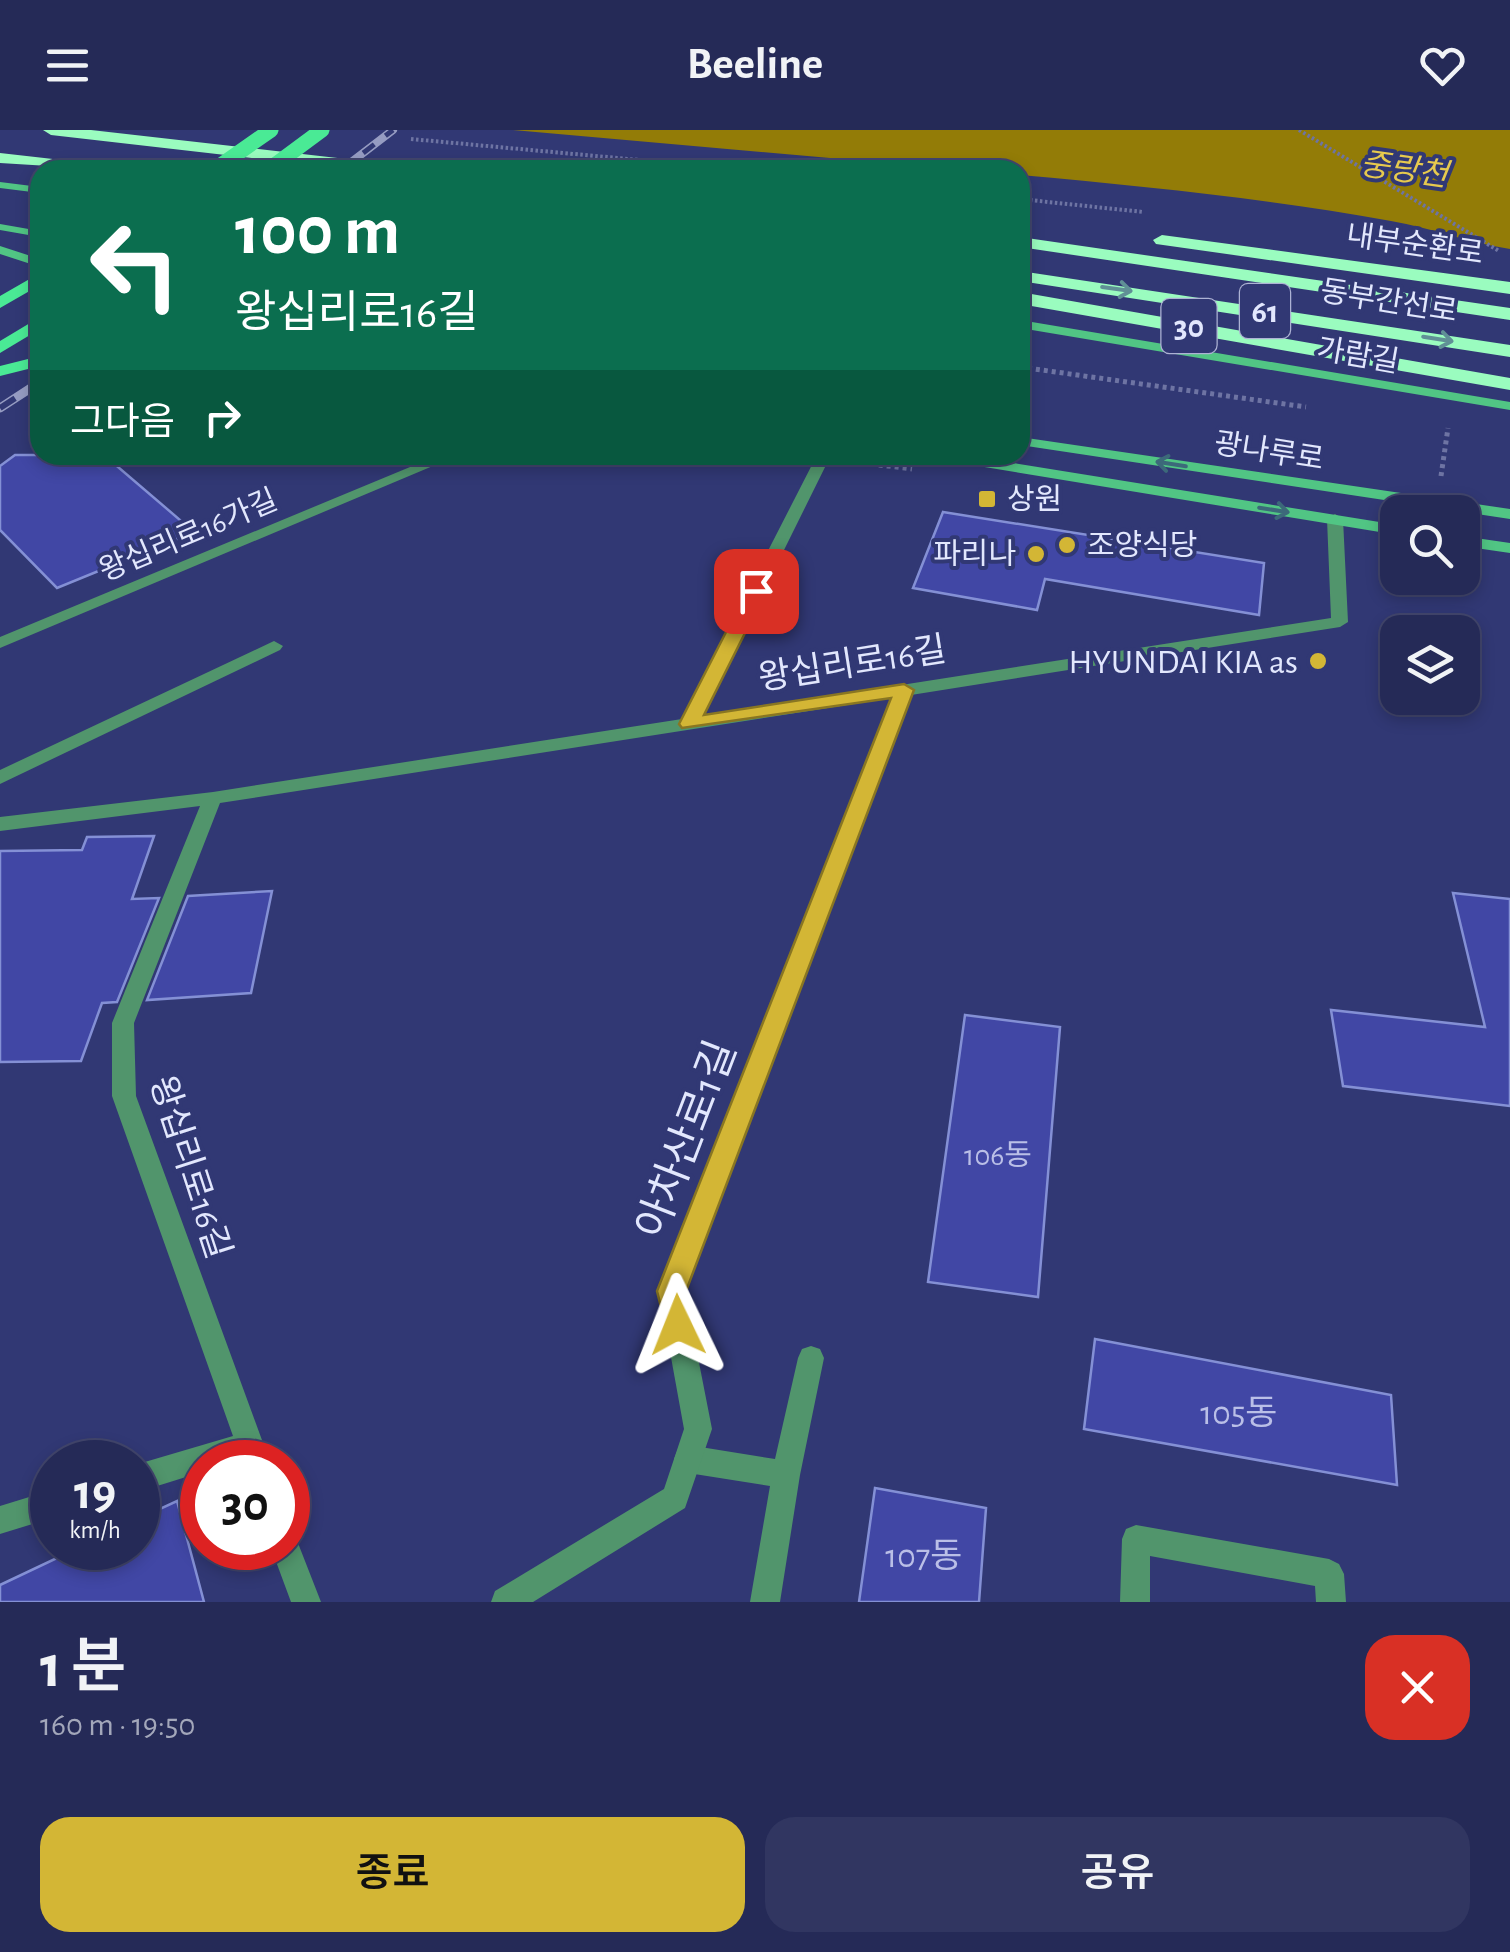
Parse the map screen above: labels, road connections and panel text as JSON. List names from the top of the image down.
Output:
{
  "streets": {
    "highway": [
      "내부순환로",
      "동부간선로",
      "61",
      "30"
    ],
    "main road": ["가람길", "광나루로"],
    "street": ["왕십리로16가길", "왕십리로16길", "아차산로1길"]
  },
  "crossings": [
    ["광나루로", "왕십리로16길"],
    ["왕십리로16길", "아차산로1길"]
  ],
  "water": ["중랑천"],
  "places": {
    "transit": ["상원"],
    "other": ["조양식당", "파리나", "HYUNDAI KIA as"]
  },
  "house_numbers": ["106동", "105동", "107동"],
  "page": {
    "header": "Beeline",
    "turn": ["100 m", "왕십리로16길"],
    "then": "그다음",
    "speed": "19 km/h",
    "limit": "30",
    "heading": ["1 분", "160 m · 19:50"],
    "buttons": ["종료", "공유"]
  }
}
